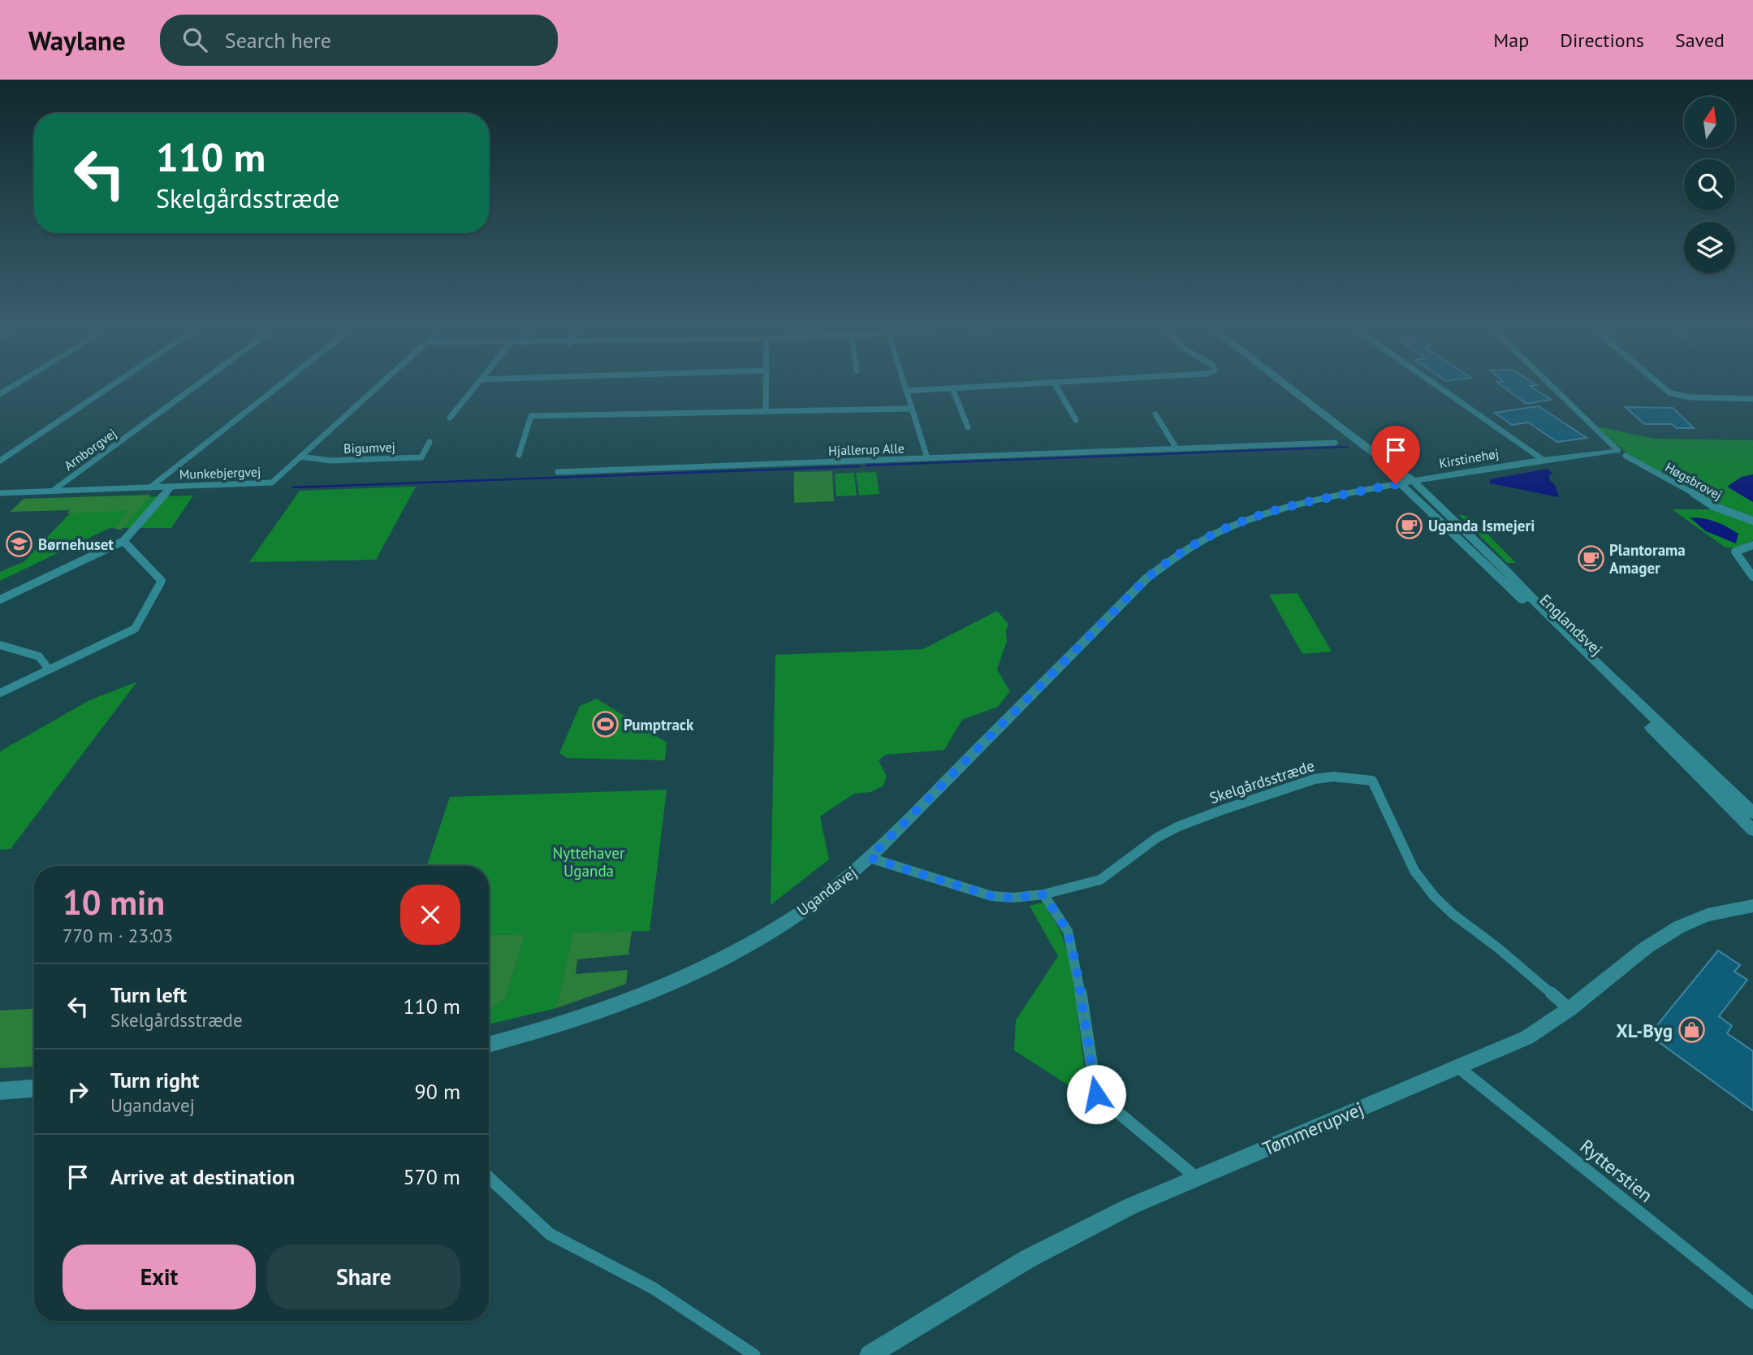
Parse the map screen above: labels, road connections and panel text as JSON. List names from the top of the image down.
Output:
{
  "streets": {
    "street": [
      "Bigumvej",
      "Arnborgvej",
      "Hjallerup Alle",
      "Kirstinehøj",
      "Munkebjergvej",
      "Høgsbrovej",
      "Englandsvej",
      "Skelgårdsstræde",
      "Ugandavej",
      "Tømmerupvej",
      "Rytterstien"
    ]
  },
  "crossings": [
    ["Bigumvej", "Munkebjergvej"],
    ["Arnborgvej", "Munkebjergvej"],
    ["Kirstinehøj", "Høgsbrovej"],
    ["Kirstinehøj", "Englandsvej"],
    ["Kirstinehøj", "Ugandavej"],
    ["Englandsvej", "Ugandavej"],
    ["Skelgårdsstræde", "Ugandavej"],
    ["Skelgårdsstræde", "Tømmerupvej"],
    ["Tømmerupvej", "Rytterstien"]
  ],
  "parks": ["Nyttehaver Uganda"],
  "places": {
    "cafe": ["Uganda Ismejeri", "Plantorama Amager"],
    "school or university": ["Børnehuset"],
    "sports": ["Pumptrack"],
    "shop": ["XL-Byg"]
  },
  "north": "top",
  "page": {
    "header": "Waylane",
    "search": "Search here",
    "nav": ["Map", "Directions", "Saved"],
    "turn": ["110 m", "Skelgårdsstræde"],
    "heading": ["10 min", "770 m · 23:03"],
    "list": [
      {
        "name": "Turn left",
        "note": "Skelgårdsstræde",
        "value": "110 m"
      },
      {
        "name": "Turn right",
        "note": "Ugandavej",
        "value": "90 m"
      },
      {
        "name": "Arrive at destination",
        "value": "570 m"
      }
    ],
    "buttons": ["Exit", "Share"]
  }
}
